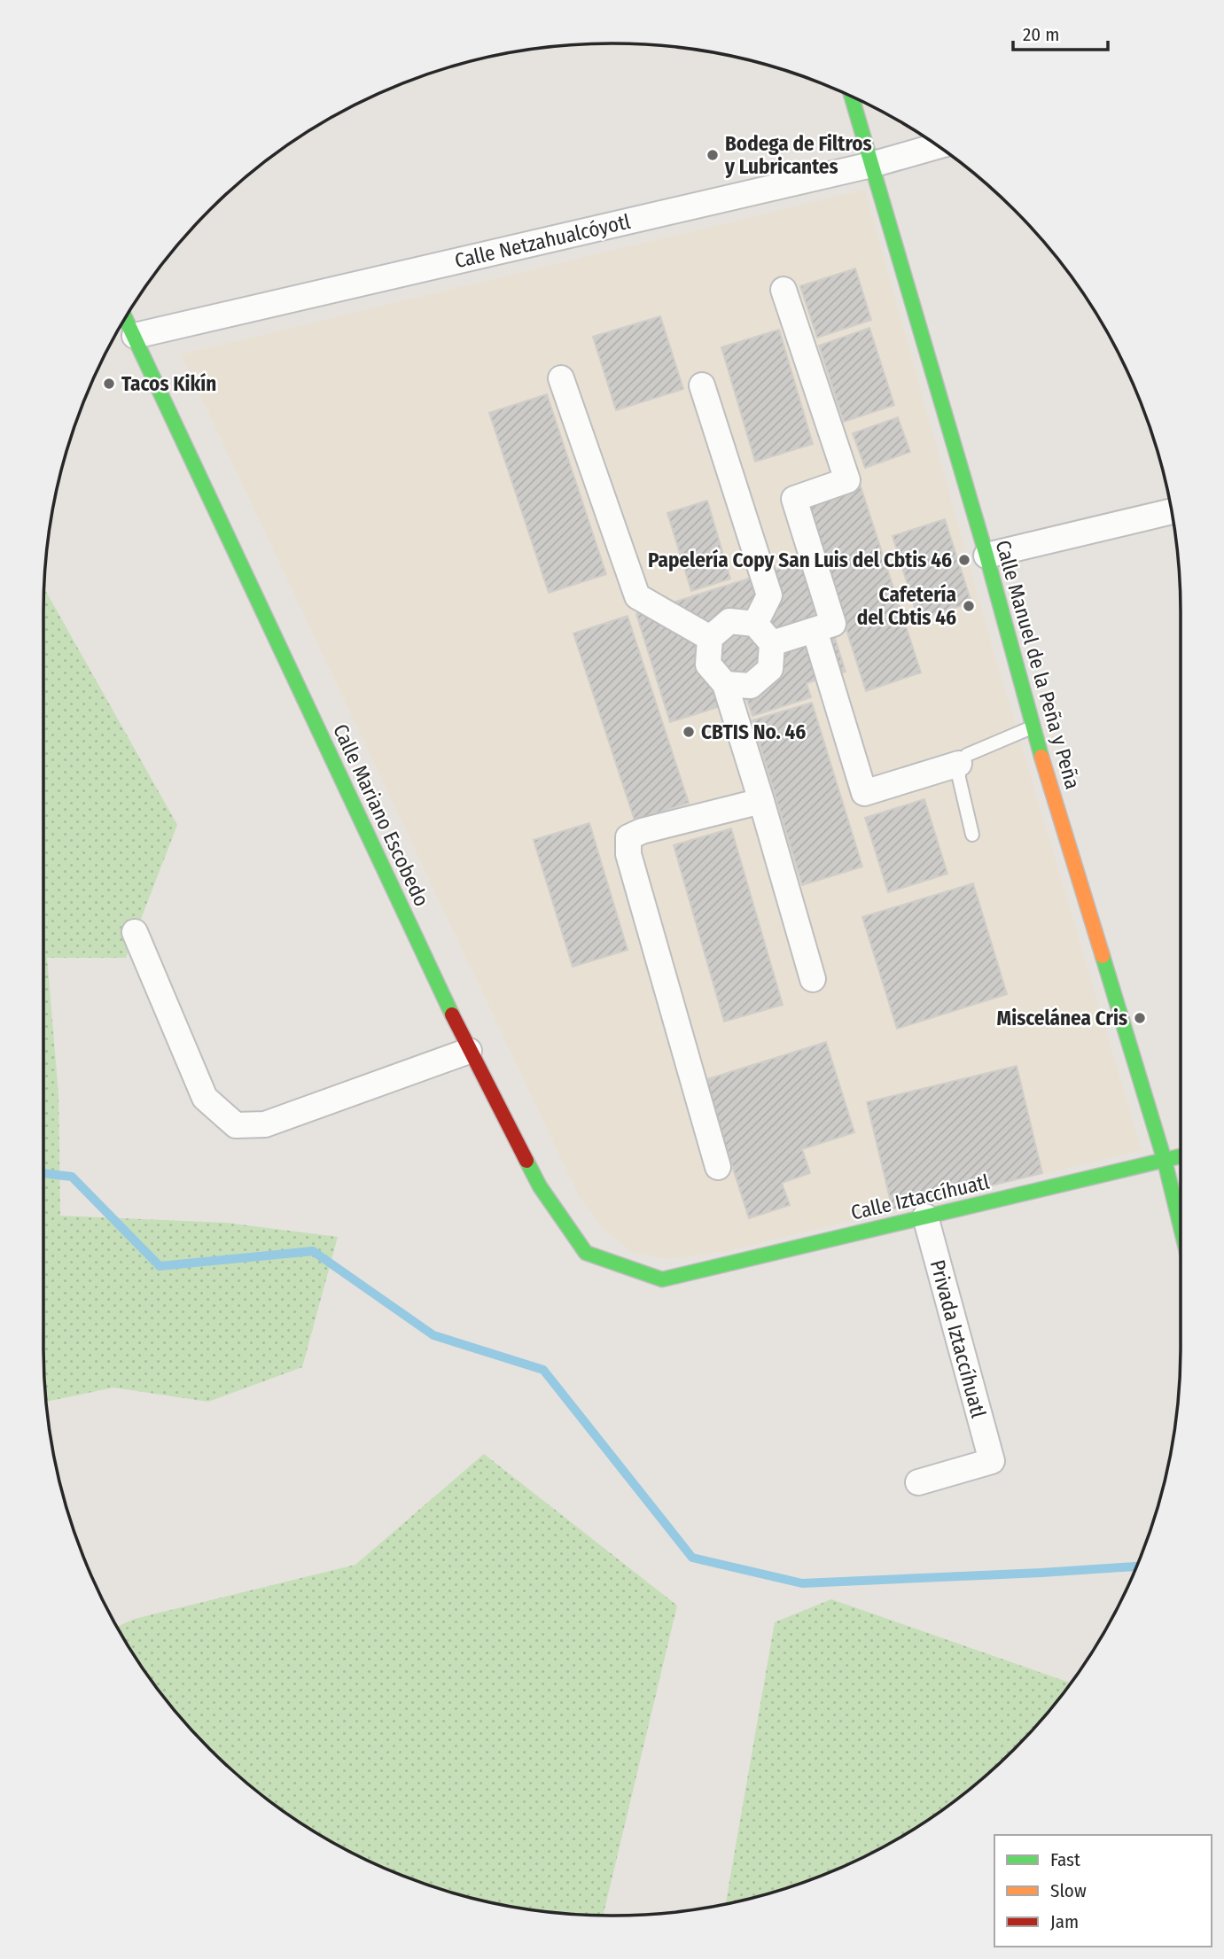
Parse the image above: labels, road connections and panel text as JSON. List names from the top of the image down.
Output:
{
  "streets": {
    "street": [
      "Calle Netzahualcóyotl",
      "Calle Manuel de la Peña y Peña",
      "Calle Mariano Escobedo",
      "Calle Iztaccíhuatl",
      "Privada Iztaccíhuatl"
    ]
  },
  "crossings": [
    ["Calle Netzahualcóyotl", "Calle Manuel de la Peña y Peña"],
    ["Calle Netzahualcóyotl", "Calle Mariano Escobedo"],
    ["Calle Manuel de la Peña y Peña", "Calle Iztaccíhuatl"],
    ["Calle Mariano Escobedo", "Calle Iztaccíhuatl"],
    ["Calle Iztaccíhuatl", "Privada Iztaccíhuatl"]
  ],
  "places": [
    "Bodega de Filtros y Lubricantes",
    "Tacos Kikín",
    "Papelería Copy San Luis del Cbtis 46",
    "Cafetería del Cbtis 46",
    "CBTIS No. 46",
    "Miscelánea Cris"
  ],
  "legend": ["Fast", "Slow", "Jam"],
  "scale_bar": "20 m"
}
